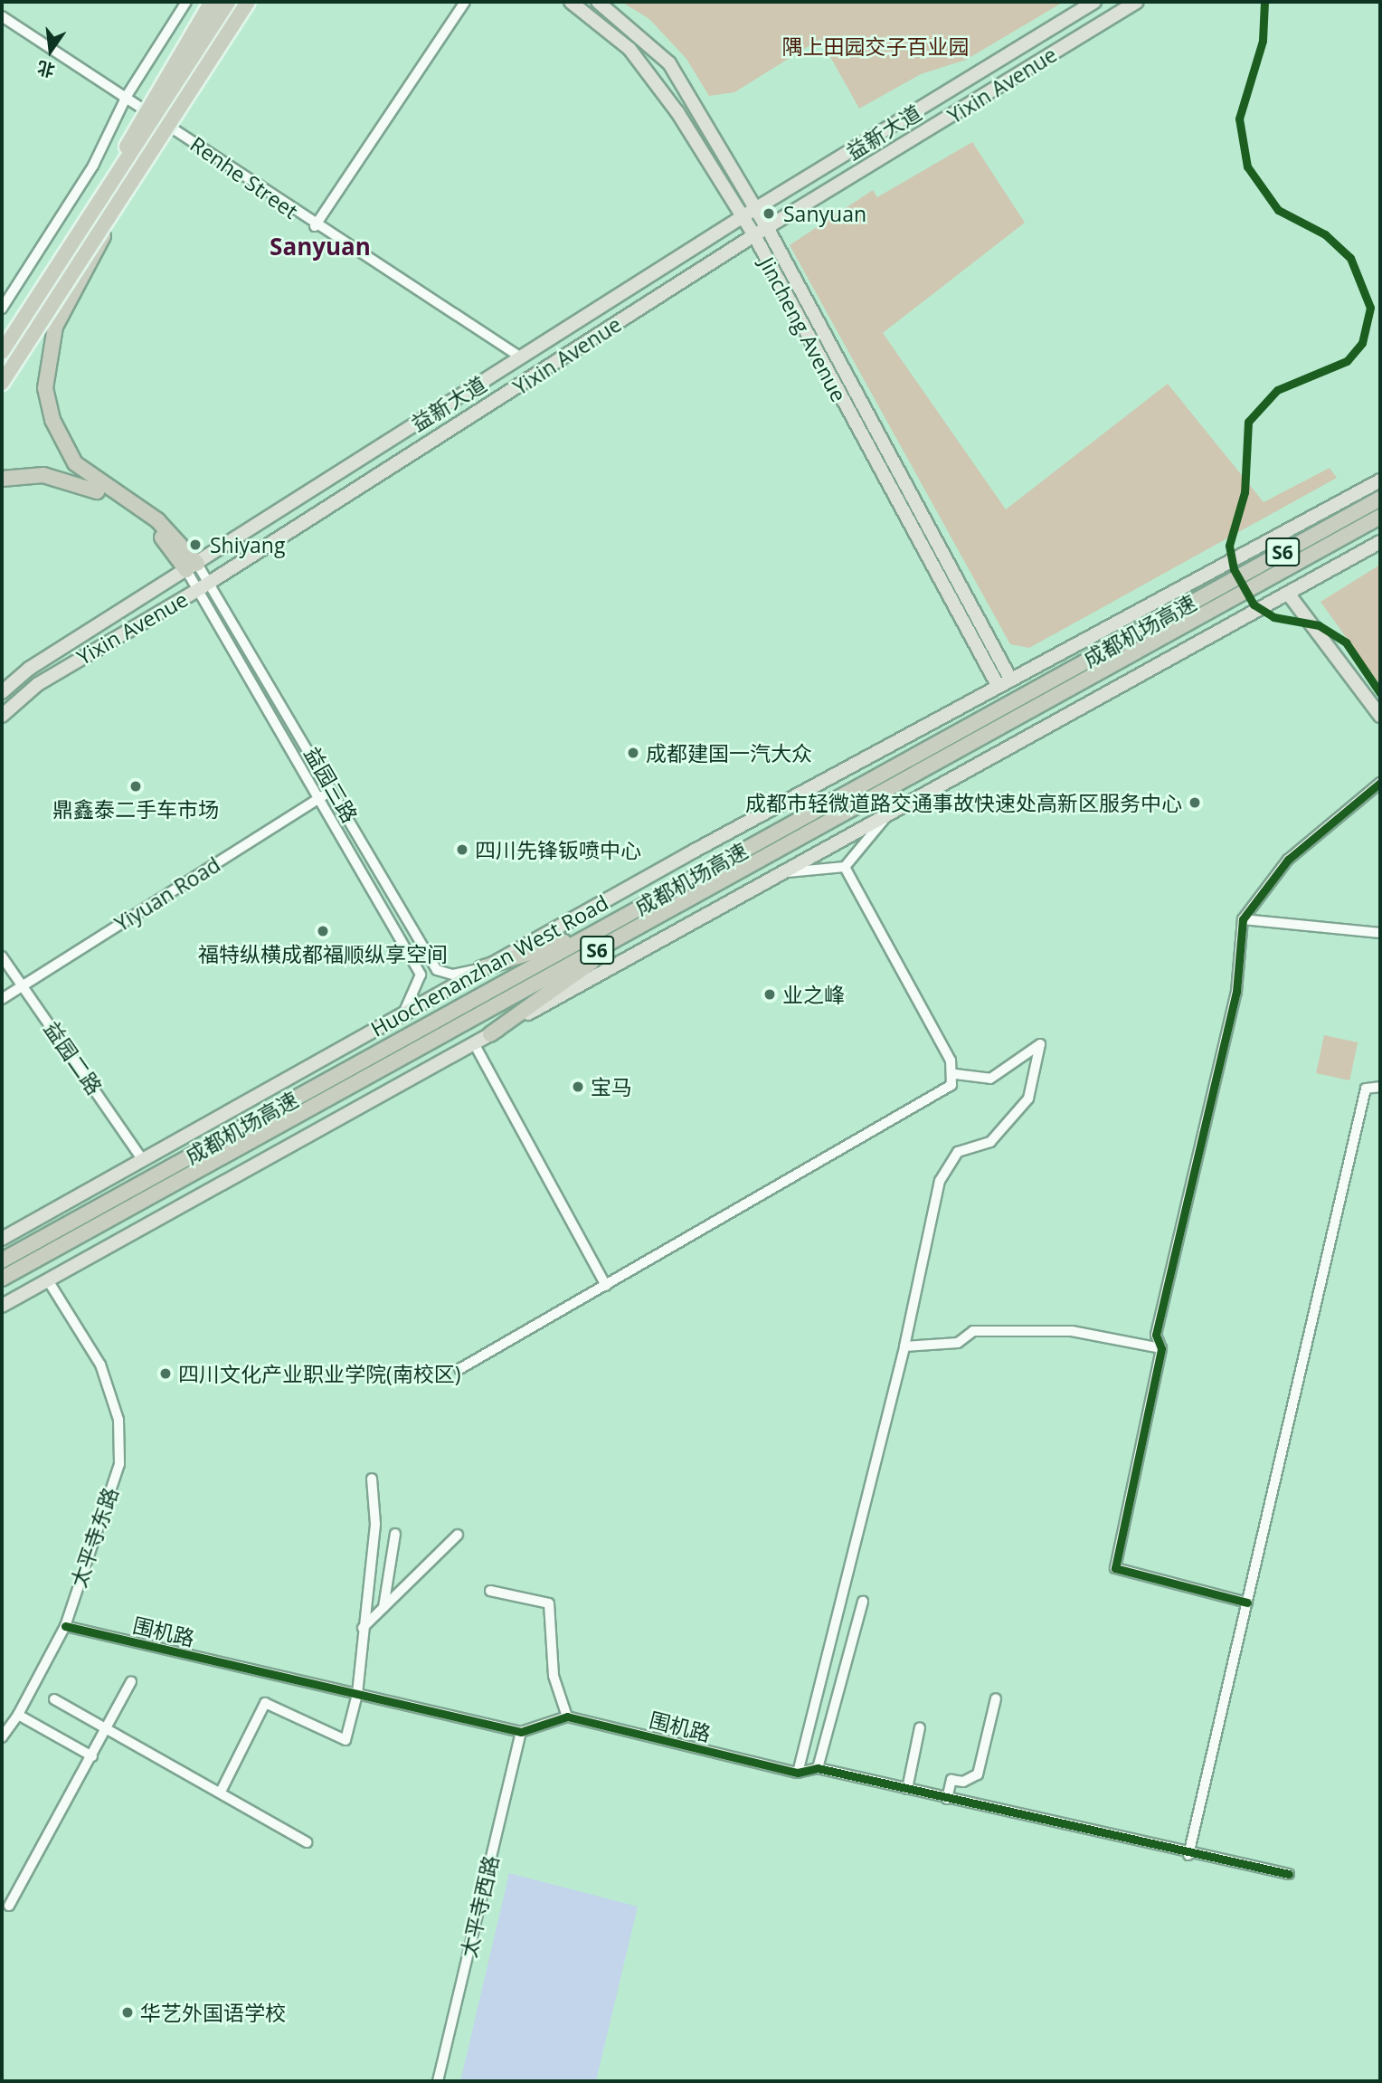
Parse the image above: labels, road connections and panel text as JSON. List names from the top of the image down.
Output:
{
  "streets": {
    "highway": ["S6", "成都机场高速"],
    "main road": [
      "Yixin Avenue",
      "益新大道",
      "Jincheng Avenue",
      "Huochenanzhan West Road"
    ],
    "street": [
      "Renhe Street",
      "益园三路",
      "Yiyuan Road",
      "益园二路",
      "太平寺东路",
      "围机路",
      "太平寺西路"
    ]
  },
  "crossings": [
    ["Yixin Avenue", "Jincheng Avenue"],
    ["Yixin Avenue", "益园三路"],
    ["益新大道", "Renhe Street"],
    ["益新大道", "Jincheng Avenue"],
    ["益新大道", "益园三路"],
    ["Jincheng Avenue", "Huochenanzhan West Road"],
    ["益园三路", "Yiyuan Road"],
    ["益园三路", "Huochenanzhan West Road"],
    ["Yiyuan Road", "益园二路"],
    ["Huochenanzhan West Road", "益园二路"],
    ["太平寺东路", "围机路"],
    ["围机路", "太平寺西路"]
  ],
  "districts": ["Sanyuan"],
  "parks": ["隅上田园交子百业园"],
  "places": [
    "Sanyuan",
    "Shiyang",
    "成都建国一汽大众",
    "鼎鑫泰二手车市场",
    "成都市轻微道路交通事故快速处高新区服务中心",
    "四川先锋钣喷中心",
    "福特纵横成都福顺纵享空间",
    "业之峰",
    "宝马",
    "四川文化产业职业学院(南校区)",
    "华艺外国语学校"
  ],
  "north": "bottom"
}
